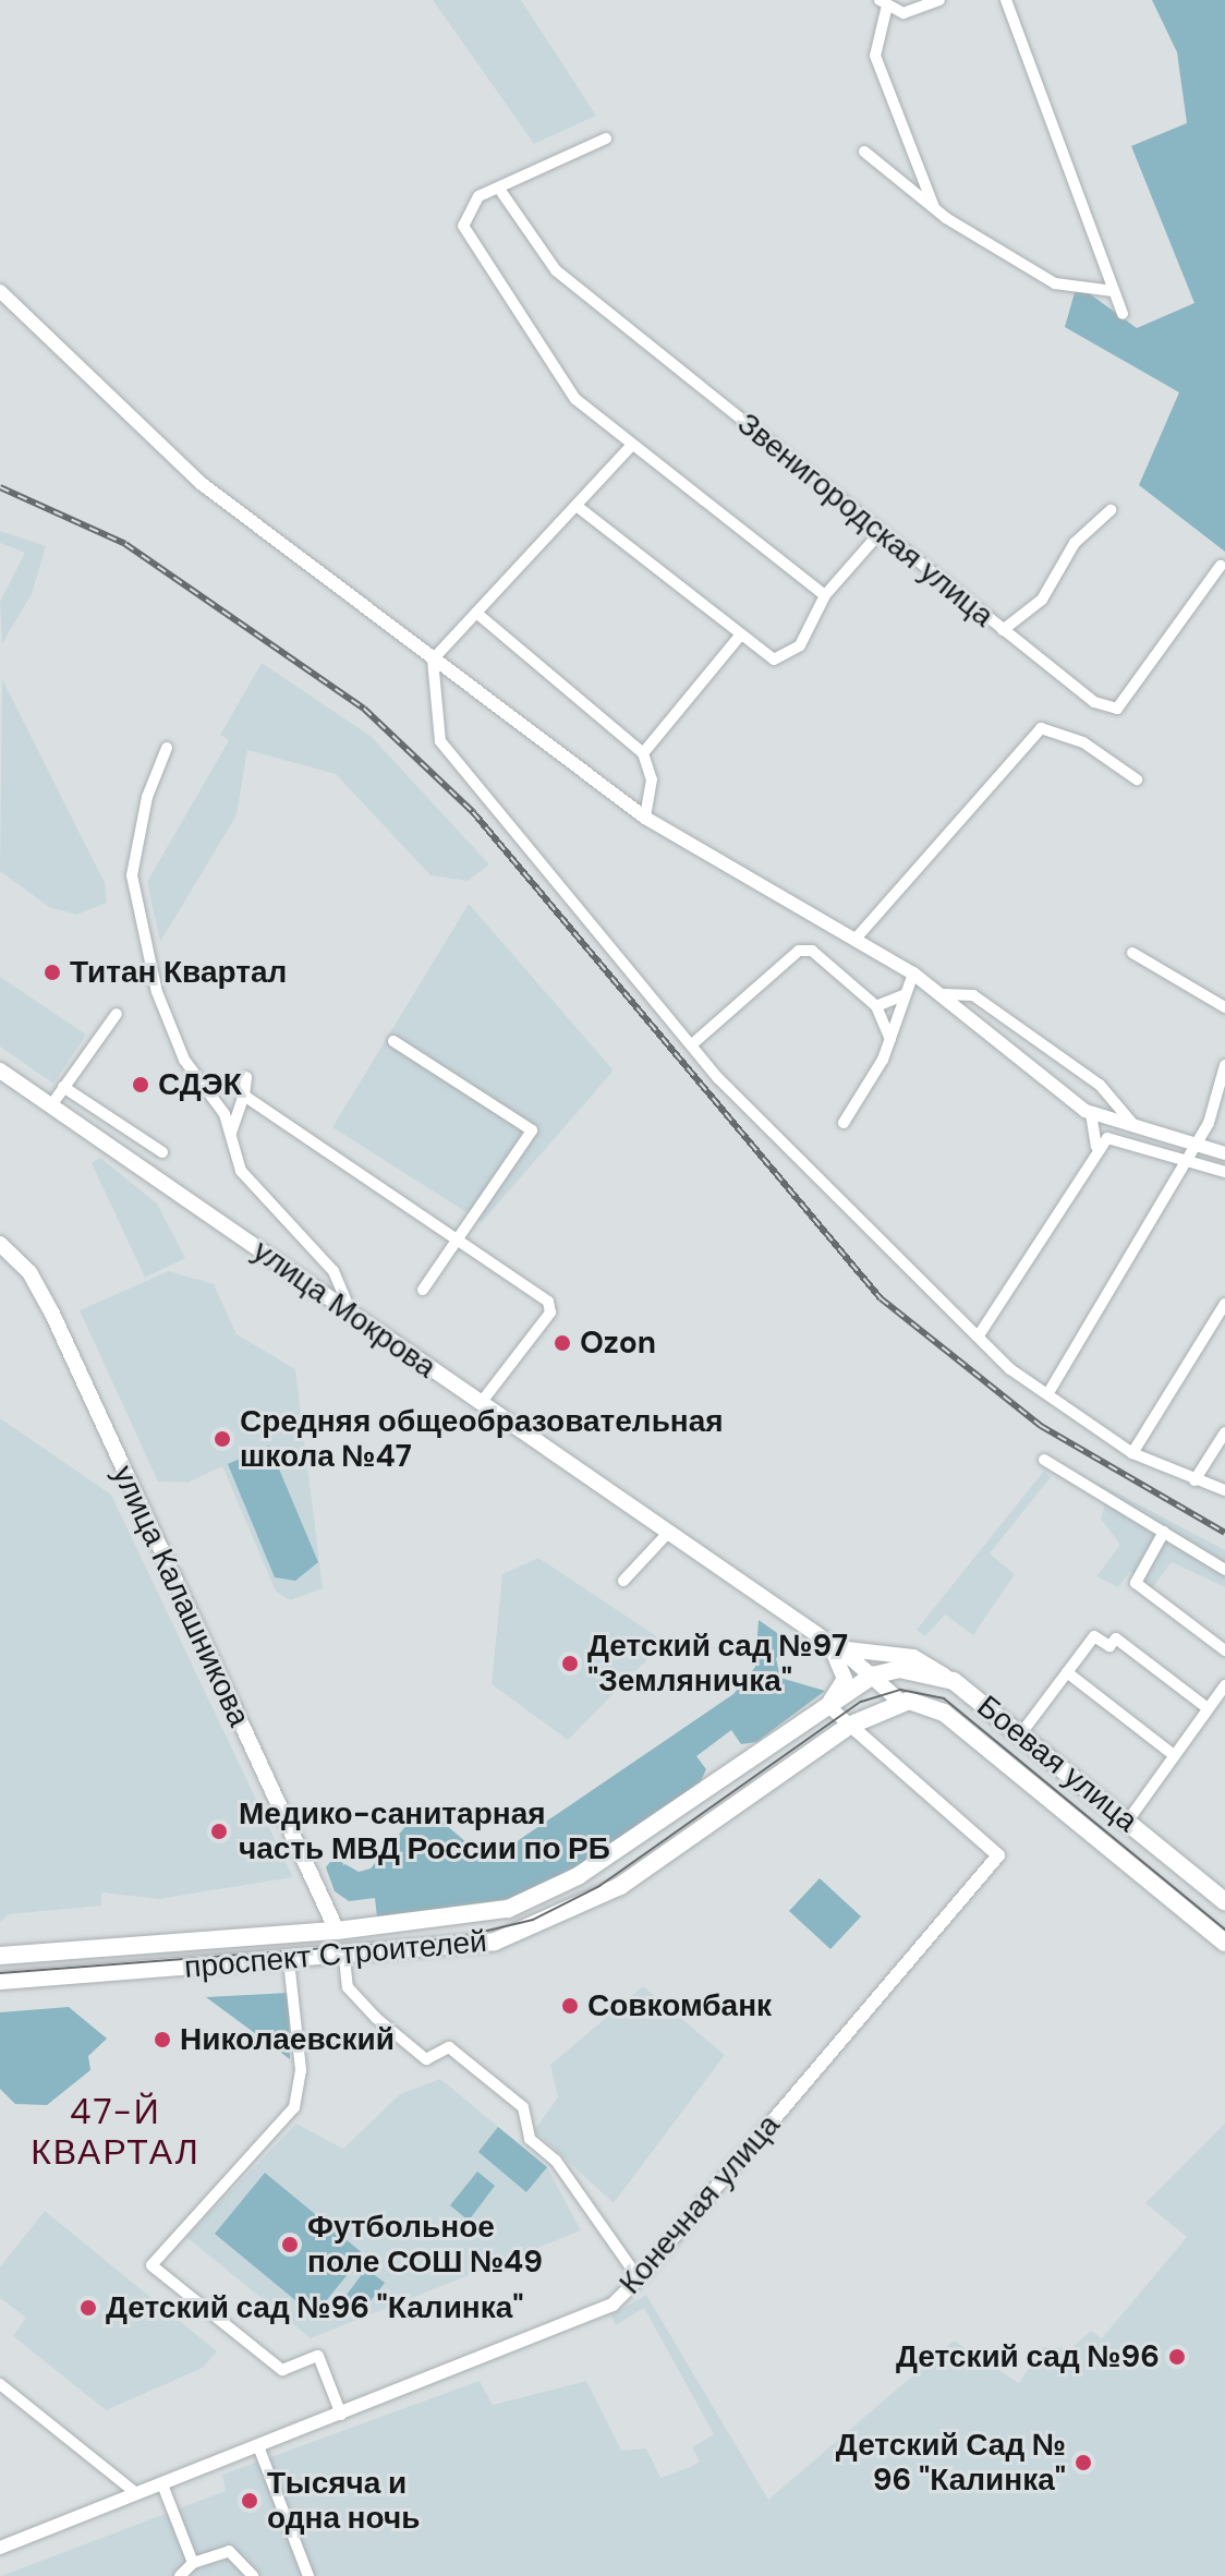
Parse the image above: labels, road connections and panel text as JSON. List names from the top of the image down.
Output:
{
  "streets": {
    "main road": [
      "улица Мокрова",
      "улица Калашникова",
      "Боевая улица",
      "проспект Строителей"
    ],
    "street": ["Звенигородская улица", "Конечная улица"]
  },
  "crossings": [
    ["улица Мокрова", "Боевая улица"],
    ["улица Мокрова", "проспект Строителей"],
    ["улица Калашникова", "проспект Строителей"],
    ["Боевая улица", "проспект Строителей"],
    ["проспект Строителей", "Конечная улица"]
  ],
  "districts": ["47-Й КВАРТАЛ"],
  "places": [
    "Титан Квартал",
    "СДЭК",
    "Ozon",
    "Средняя общеобразовательная школа №47",
    "Детский сад №97 \"Земляничка\"",
    "Медико-санитарная часть МВД России по РБ",
    "Совкомбанк",
    "Николаевский",
    "Футбольное поле СОШ №49",
    "Детский сад №96 \"Калинка\"",
    "Детский сад №96",
    "Детский Сад № 96 \"Калинка\"",
    "Тысяча и одна ночь"
  ]
}
